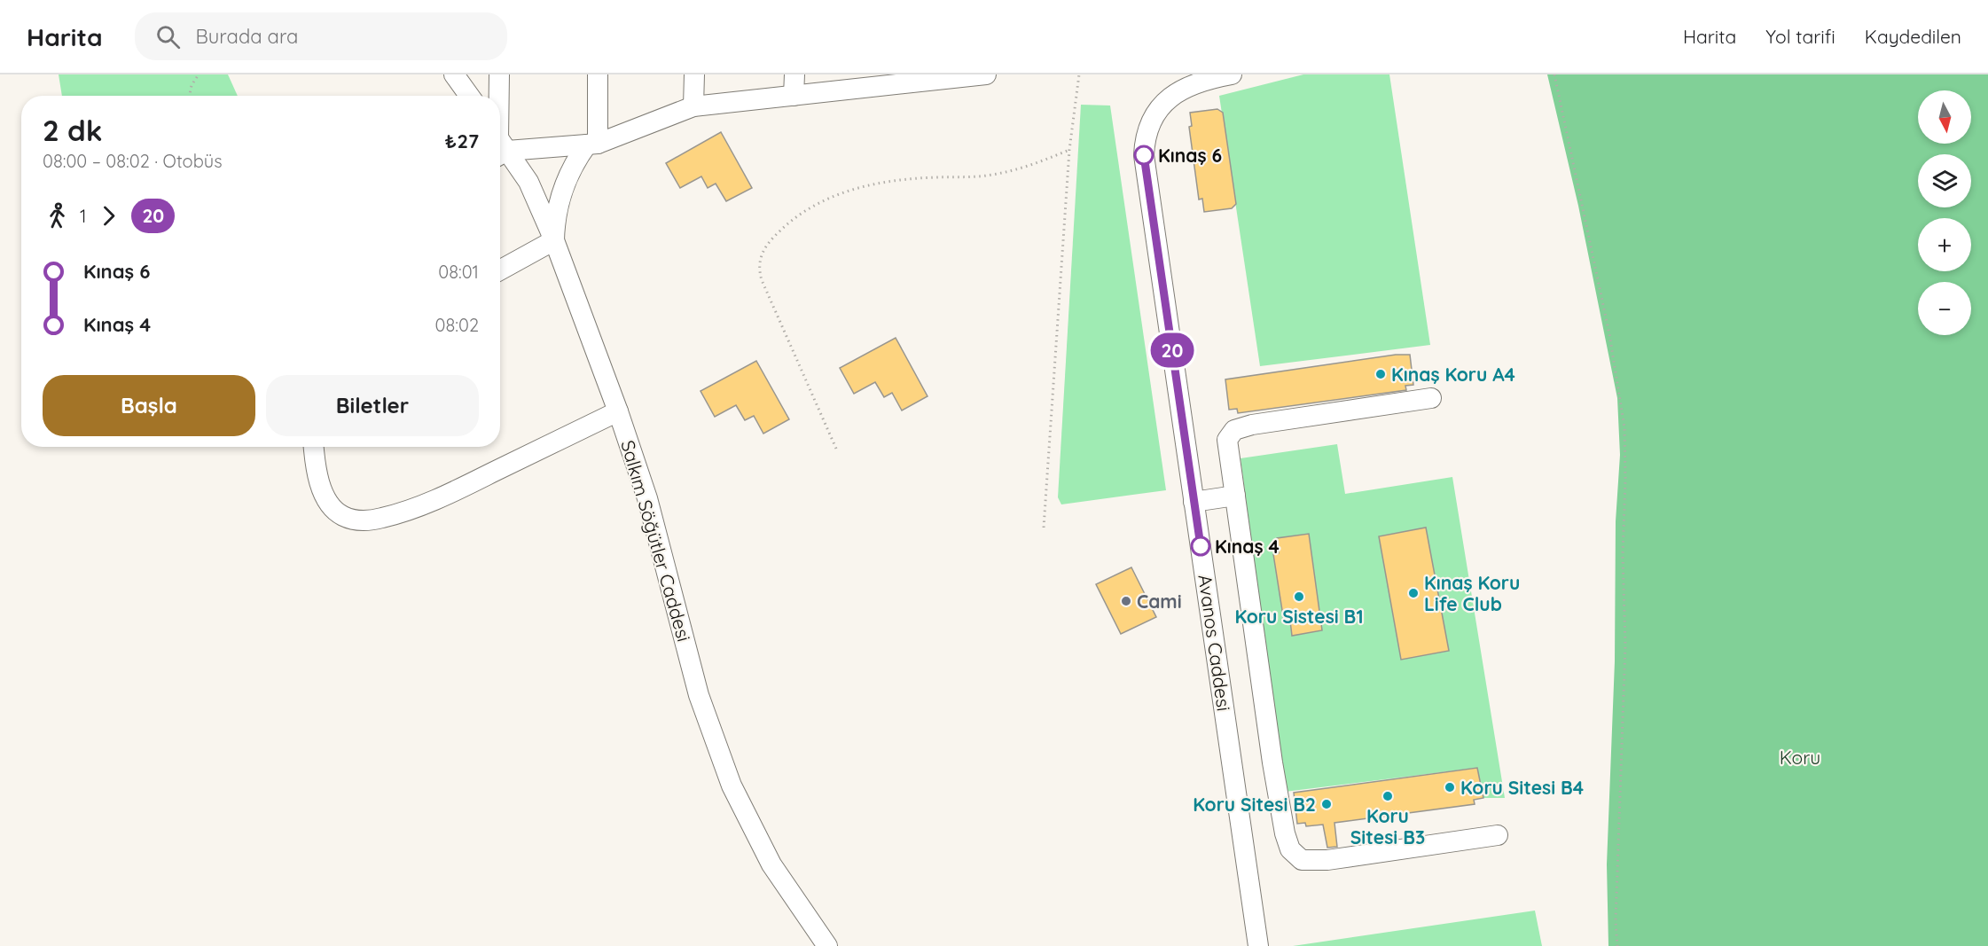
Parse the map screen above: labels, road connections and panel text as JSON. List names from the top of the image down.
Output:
{
  "streets": {
    "street": ["Salkım Söğütler Caddesi", "Avanos Caddesi"]
  },
  "parks": ["Koru"],
  "places": [
    "Kınaş 6",
    "Kınaş Koru A4",
    "Kınaş 4",
    "Kınaş Koru Life Club",
    "Koru Sistesi B1",
    "Cami",
    "Koru Sitesi B4",
    "Koru Sitesi B3",
    "Koru Sitesi B2"
  ],
  "lines": ["bus line 20"],
  "north": "bottom",
  "page": {
    "header": "Harita",
    "search": "Burada ara",
    "nav": ["Harita", "Yol tarifi", "Kaydedilen"],
    "on_map": "20",
    "map_buttons": ["+", "−"],
    "heading": ["2 dk", "08:00 – 08:02 · Otobüs", "₺27"],
    "legs": ["1", "20"],
    "list": [
      {
        "name": "Kınaş 6",
        "value": "08:01"
      },
      {
        "name": "Kınaş 4",
        "value": "08:02"
      }
    ],
    "buttons": ["Başla", "Biletler"]
  }
}
